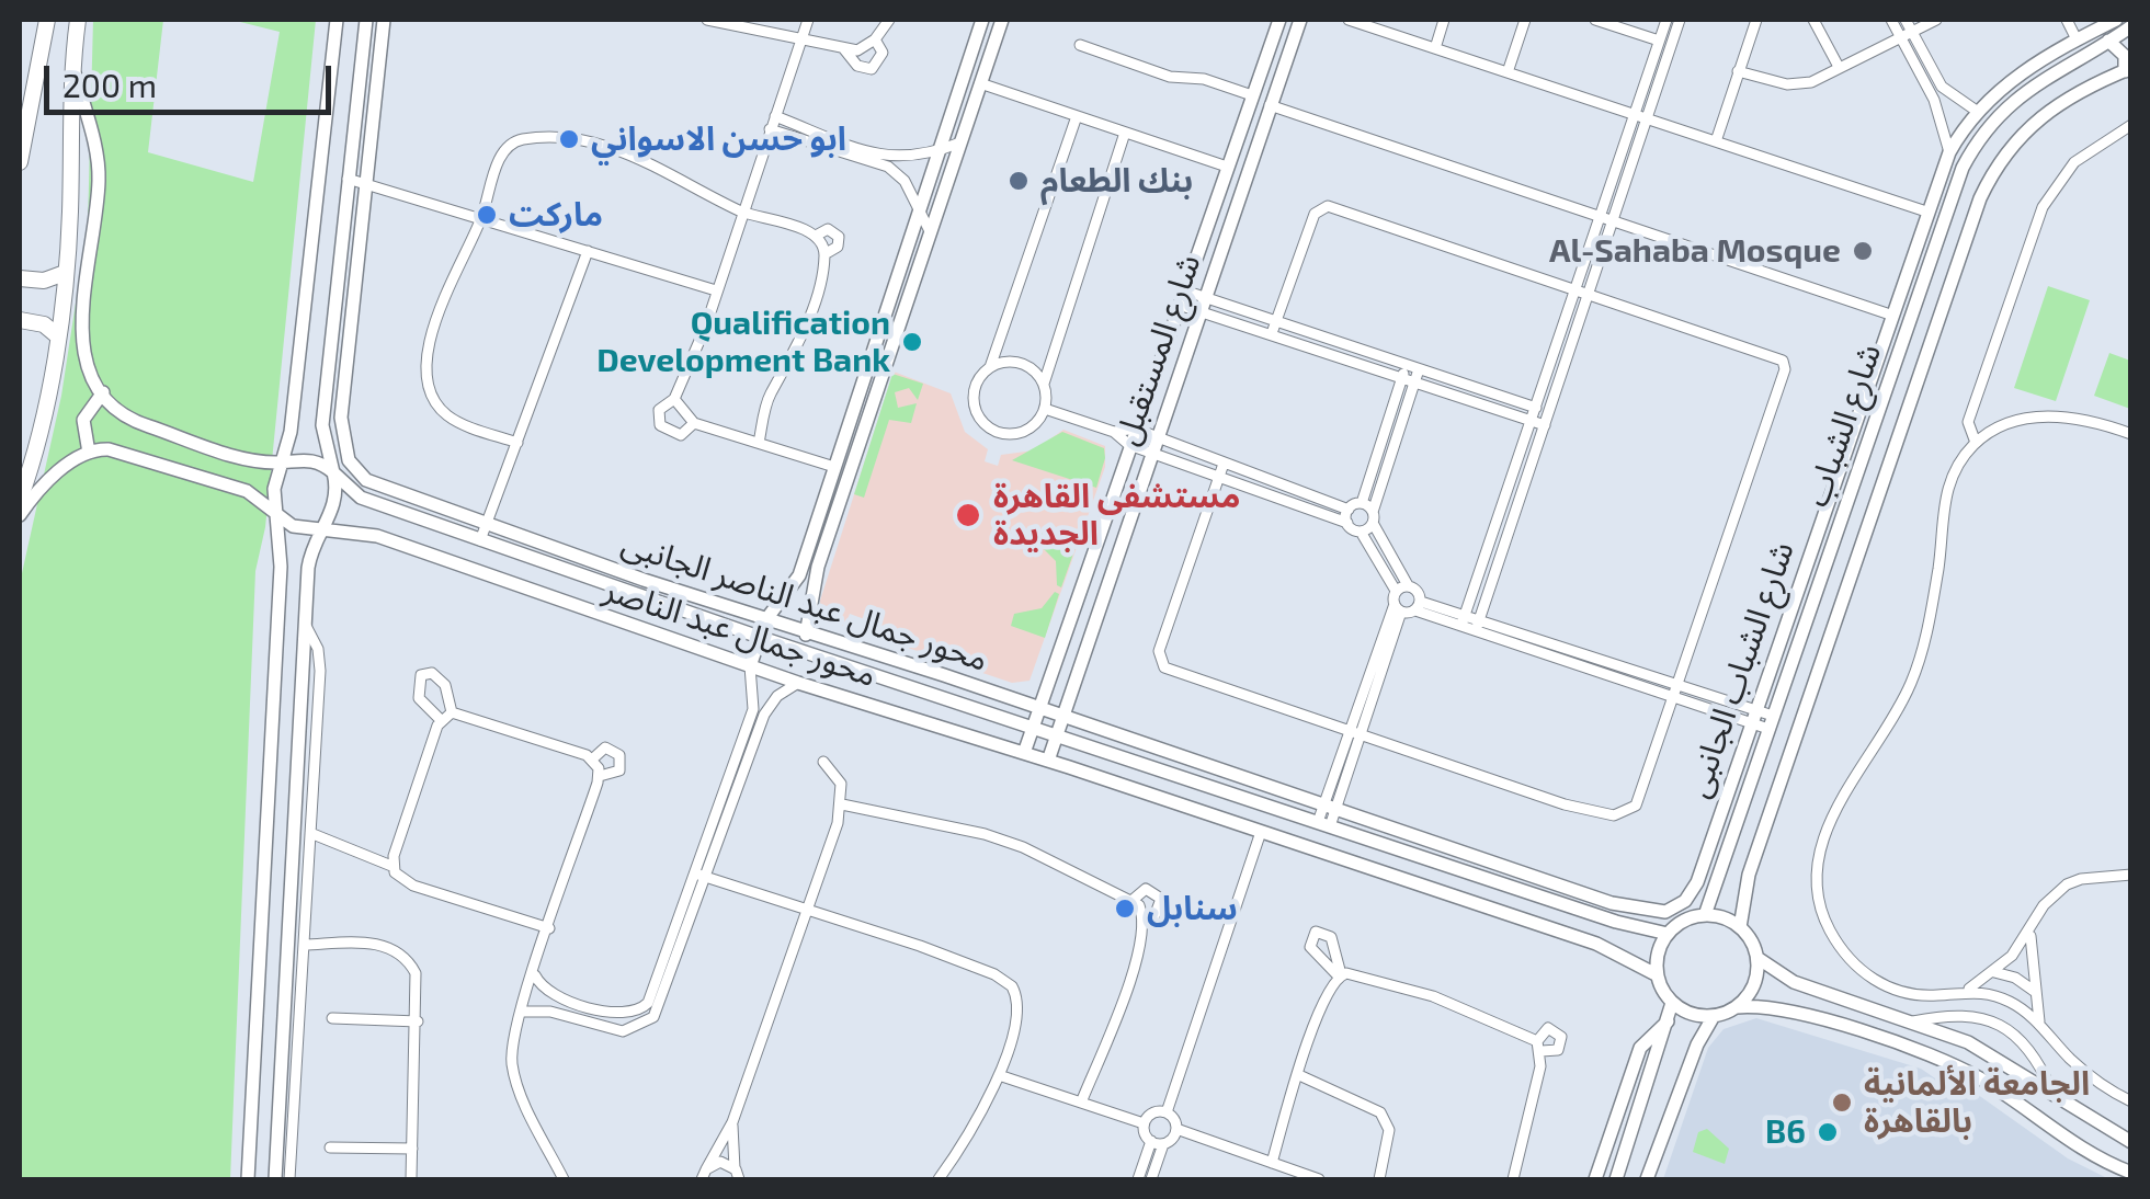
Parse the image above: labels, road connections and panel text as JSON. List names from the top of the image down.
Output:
{
  "streets": {
    "main road": [
      "شارع المستقبل",
      "شارع الشباب",
      "محور جمال عبد الناصر الجانبى",
      "محور جمال عبد الناصر",
      "شارع الشباب الجانبى"
    ]
  },
  "crossings": [
    ["شارع المستقبل", "محور جمال عبد الناصر الجانبى"],
    ["شارع المستقبل", "محور جمال عبد الناصر"],
    ["شارع الشباب", "محور جمال عبد الناصر"],
    ["محور جمال عبد الناصر الجانبى", "شارع الشباب الجانبى"]
  ],
  "places": [
    "ابو حسن الاسواني",
    "بنك الطعام",
    "ماركت",
    "Al-Sahaba Mosque",
    "Qualification Development Bank",
    "مستشفى القاهرة الجديدة",
    "سنابل",
    "الجامعة الألمانية بالقاهرة",
    "B6"
  ],
  "scale_bar": "200 m"
}
